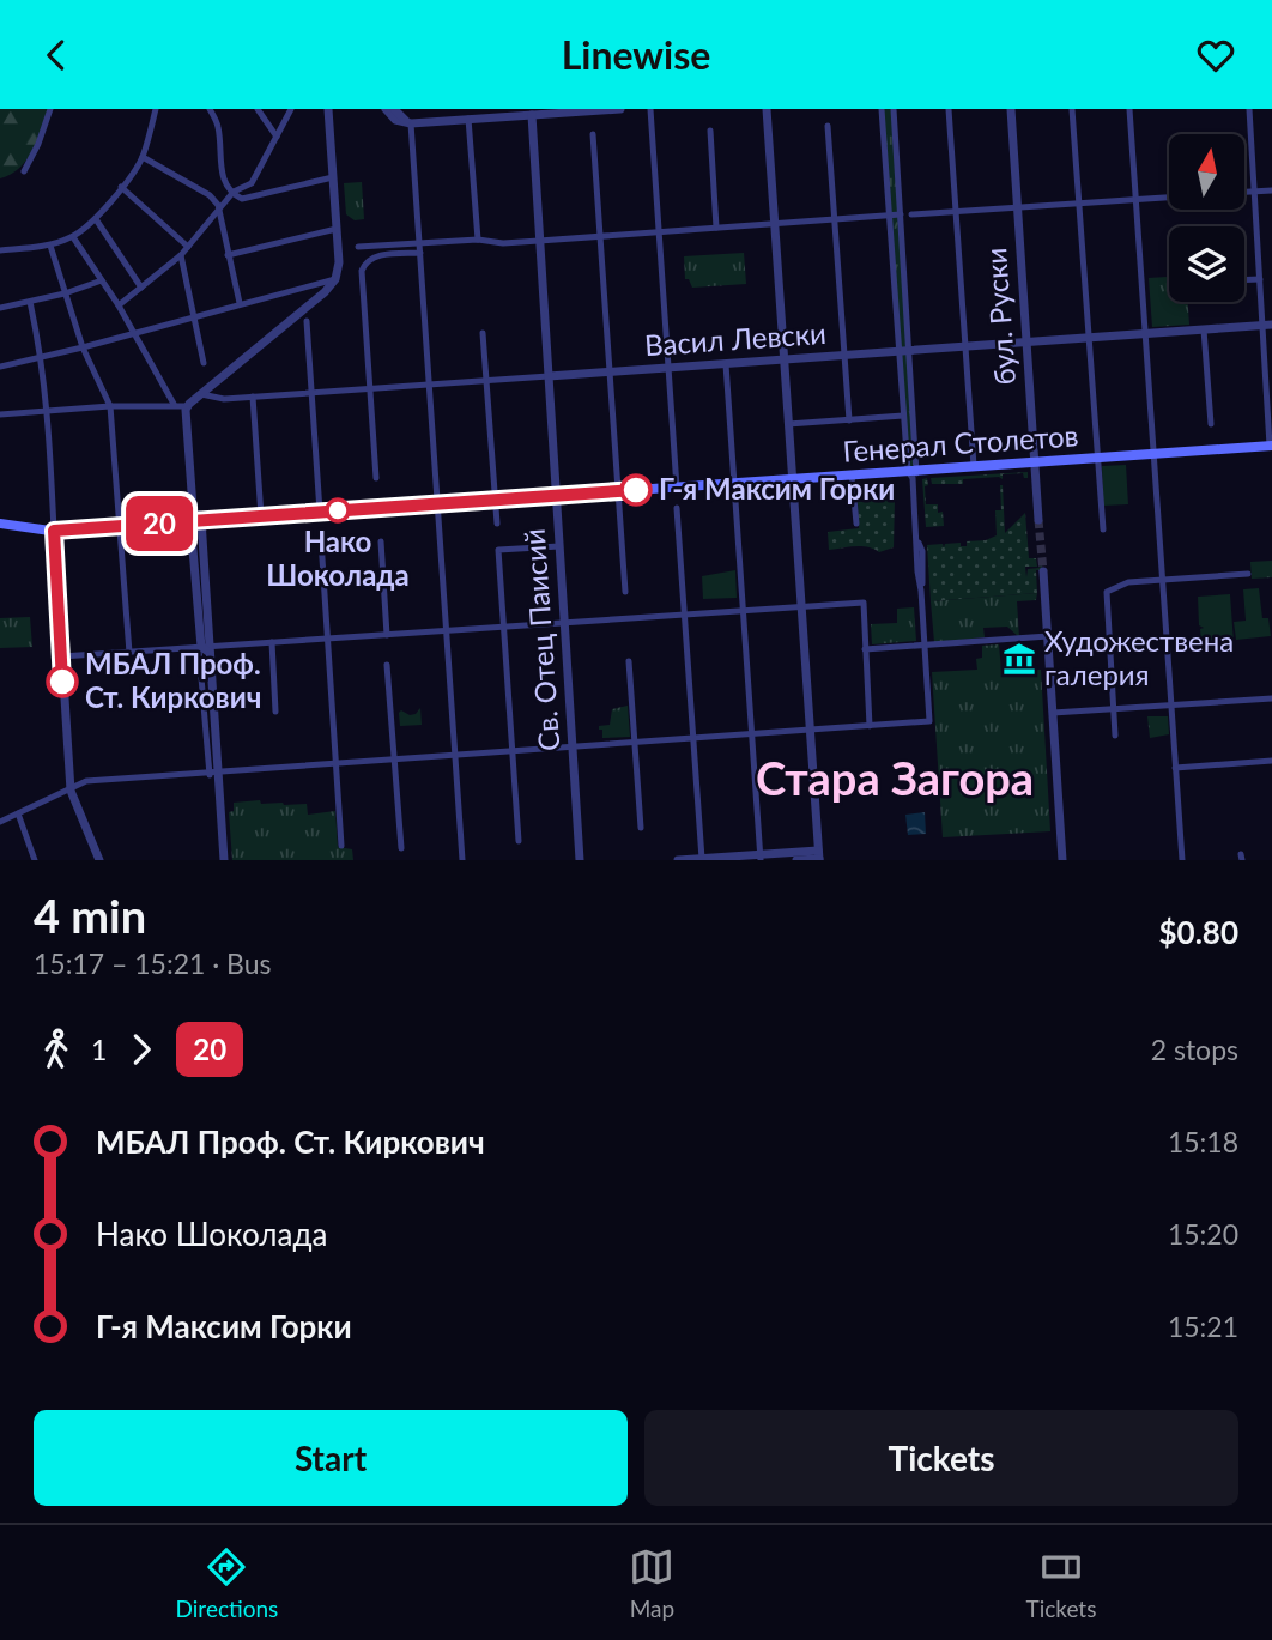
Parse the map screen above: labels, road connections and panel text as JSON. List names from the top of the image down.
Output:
{
  "streets": {
    "main road": ["Генерал Столетов"],
    "street": ["бул. Руски", "Васил Левски", "Св. Отец Паисий"]
  },
  "crossings": [
    ["бул. Руски", "Васил Левски"],
    ["бул. Руски", "Генерал Столетов"],
    ["Васил Левски", "Св. Отец Паисий"],
    ["Генерал Столетов", "Св. Отец Паисий"]
  ],
  "districts": ["Стара Загора"],
  "places": {
    "other": ["Г-я Максим Горки", "Нако Шоколада", "МБАЛ Проф. Ст. Киркович"],
    "museum": ["Художествена галерия"]
  },
  "lines": ["bus line 20"],
  "north": "top",
  "page": {
    "header": "Linewise",
    "on_map": "20",
    "heading": ["4 min", "15:17 – 15:21 · Bus", "$0.80"],
    "legs": ["1", "20", "2 stops"],
    "list": [
      {
        "name": "МБАЛ Проф. Ст. Киркович",
        "value": "15:18"
      },
      {
        "name": "Нако Шоколада",
        "value": "15:20"
      },
      {
        "name": "Г-я Максим Горки",
        "value": "15:21"
      }
    ],
    "buttons": ["Start", "Tickets"],
    "tabs": ["Directions", "Map", "Tickets"]
  }
}
